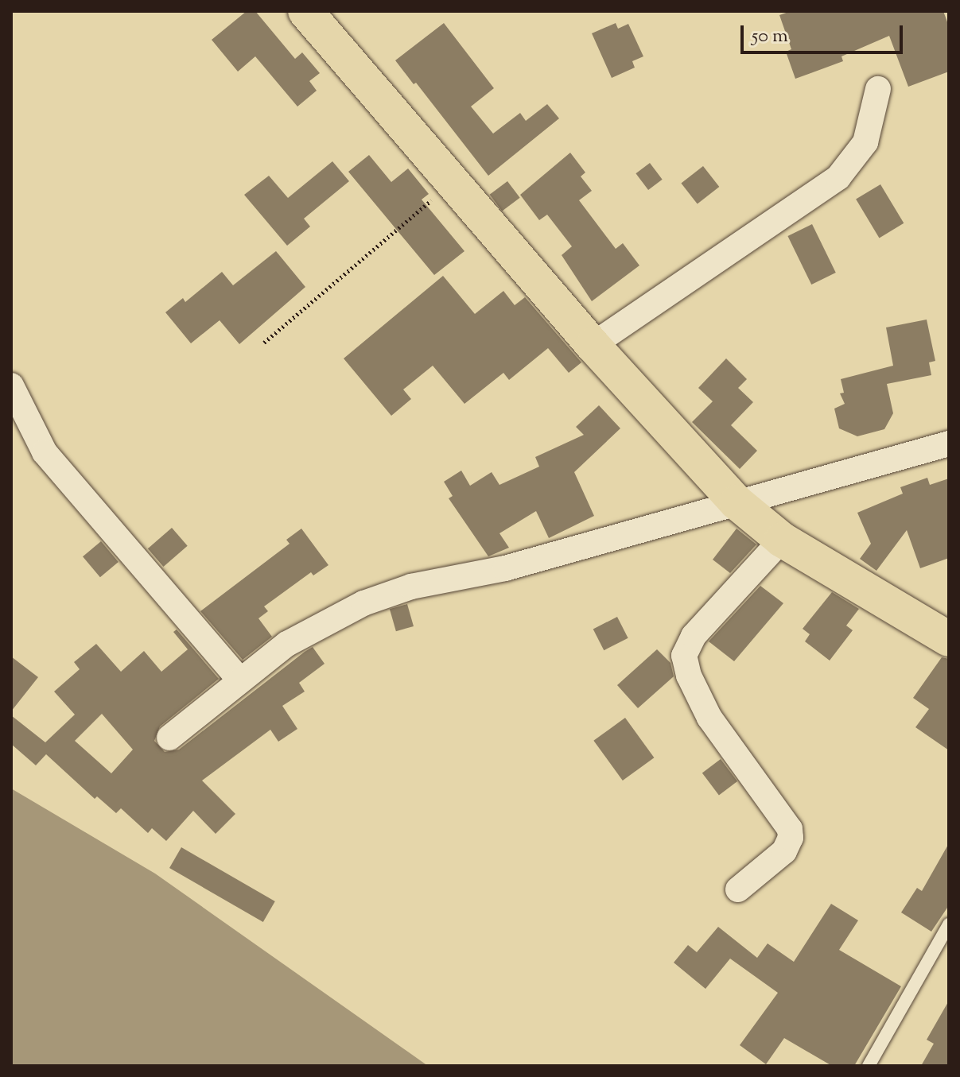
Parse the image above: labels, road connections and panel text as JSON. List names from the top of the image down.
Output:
{
  "scale_bar": "50 m"
}
